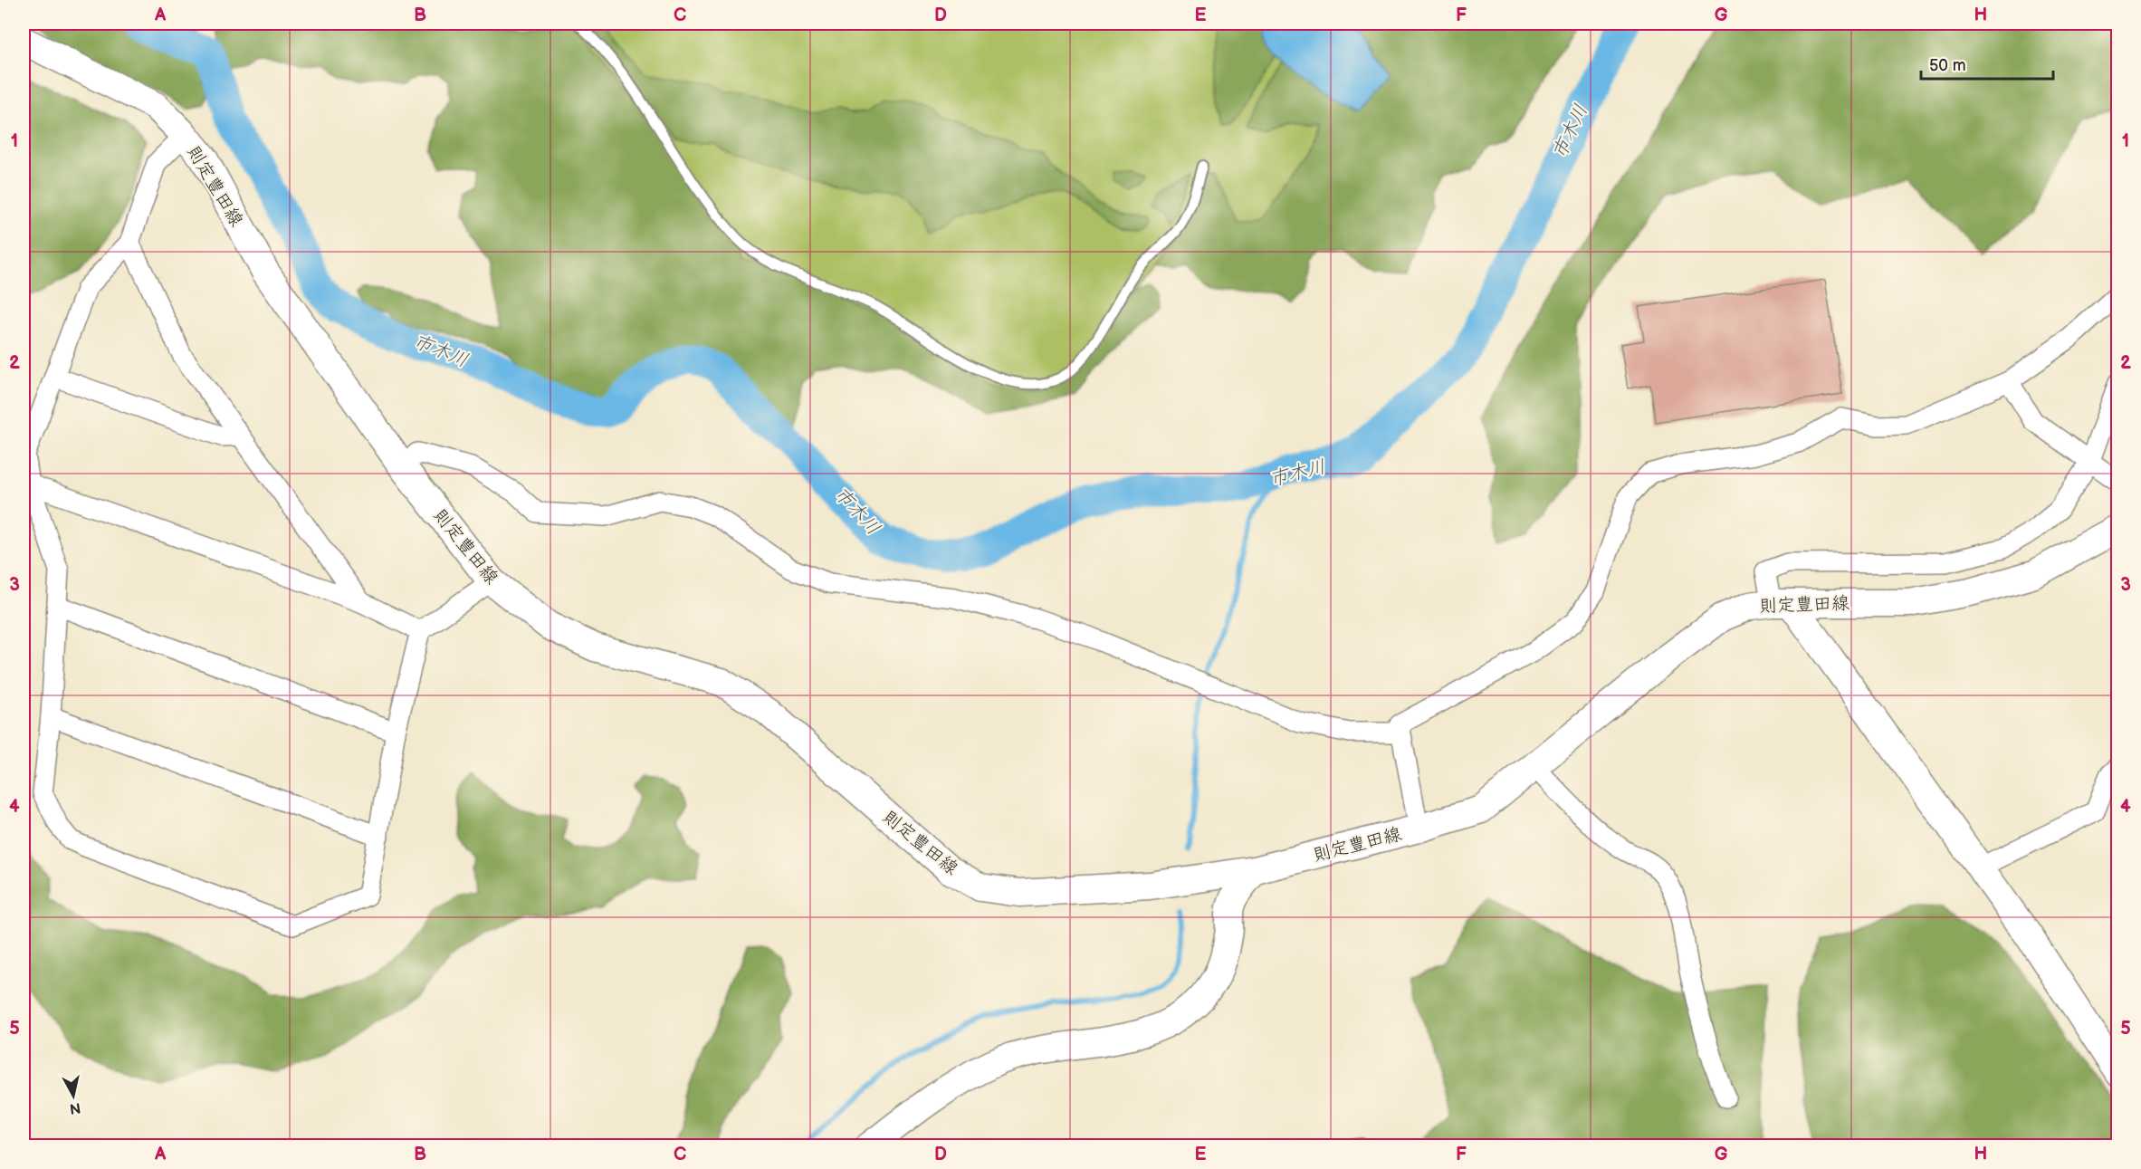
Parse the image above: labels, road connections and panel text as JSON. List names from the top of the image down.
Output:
{
  "streets": {
    "main road": ["則定豊田線"]
  },
  "water": ["市木川"],
  "scale_bar": "50 m",
  "north": "bottom",
  "grid": {
    "columns": [
      "A",
      "B",
      "C",
      "D",
      "E",
      "F",
      "G",
      "H"
    ],
    "rows": [
      "1",
      "2",
      "3",
      "4",
      "5"
    ]
  }
}
